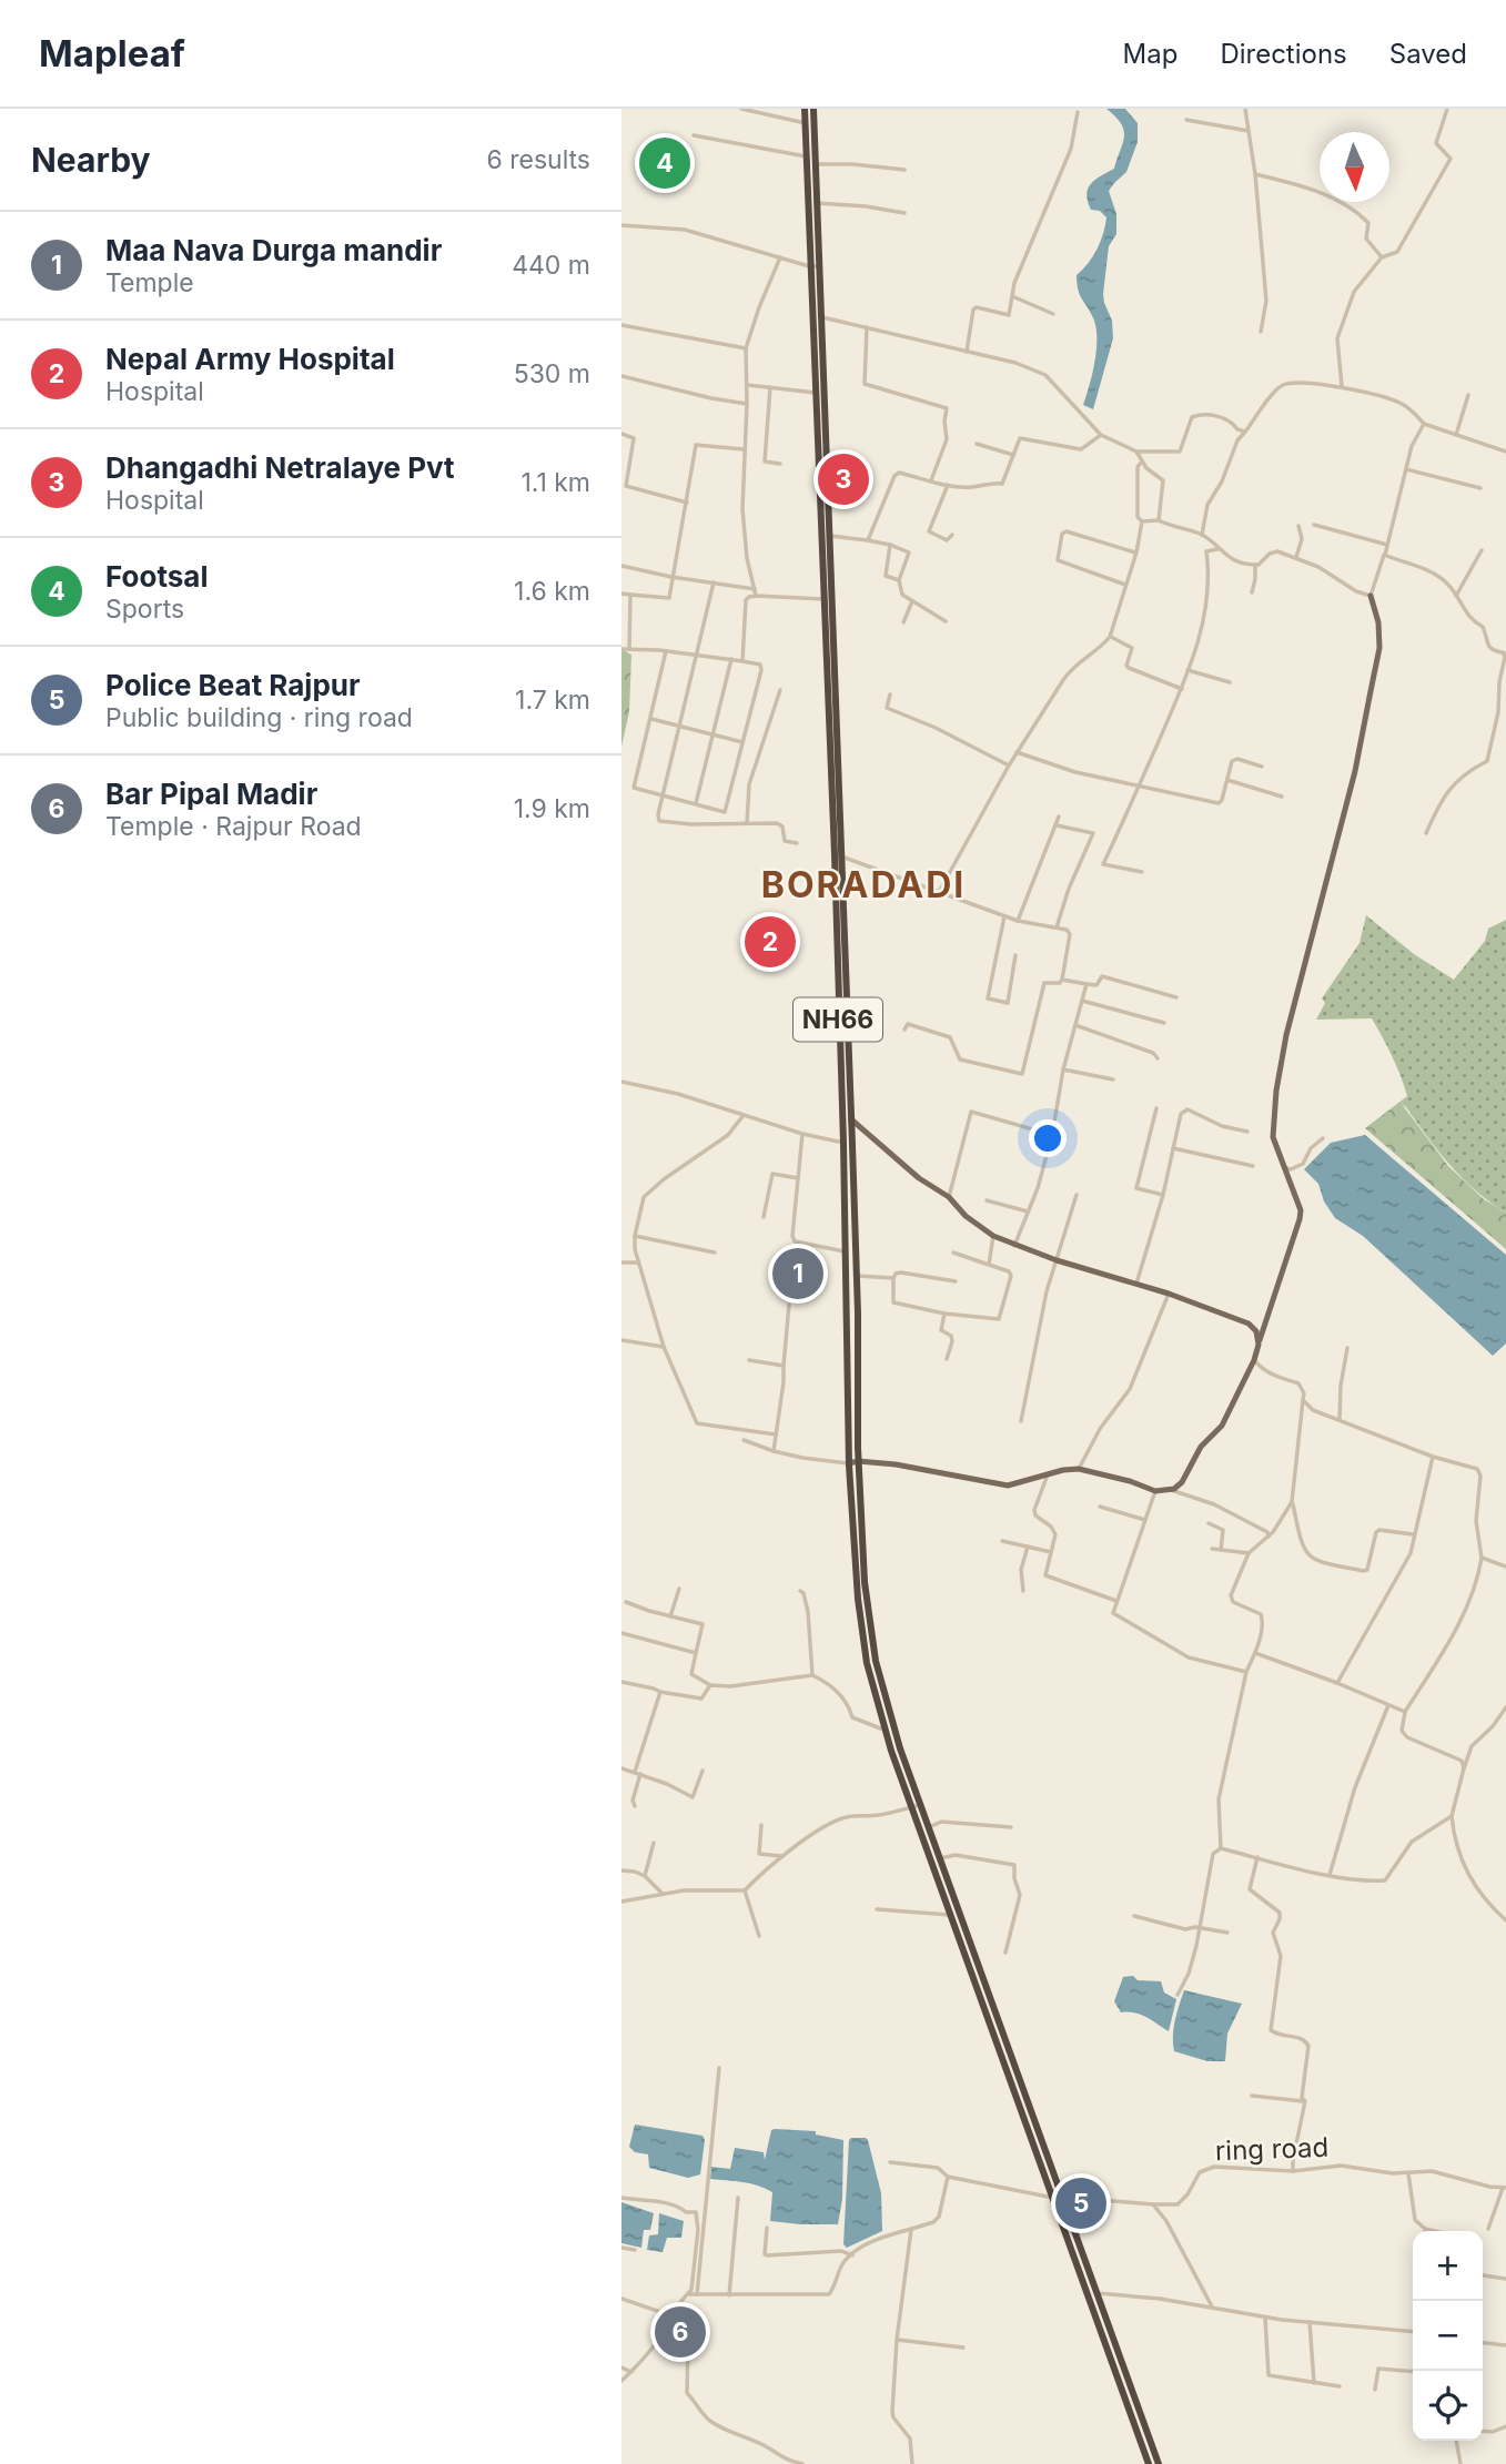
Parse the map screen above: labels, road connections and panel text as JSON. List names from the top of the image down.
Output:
{
  "streets": {
    "highway": ["NH66"],
    "street": ["ring road"]
  },
  "crossings": [
    ["NH66", "ring road"]
  ],
  "districts": ["BORADADI"],
  "north": "bottom",
  "page": {
    "header": "Mapleaf",
    "nav": ["Map", "Directions", "Saved"],
    "heading": ["Nearby", "6 results"],
    "pins": [
      "4",
      "3",
      "2",
      "1",
      "5",
      "6"
    ],
    "list": [
      {
        "mark": "1",
        "name": "Maa Nava Durga mandir",
        "note": "Temple",
        "value": "440 m"
      },
      {
        "mark": "2",
        "name": "Nepal Army Hospital",
        "note": "Hospital",
        "value": "530 m"
      },
      {
        "mark": "3",
        "name": "Dhangadhi Netralaye Pvt",
        "note": "Hospital",
        "value": "1.1 km"
      },
      {
        "mark": "4",
        "name": "Footsal",
        "note": "Sports",
        "value": "1.6 km"
      },
      {
        "mark": "5",
        "name": "Police Beat Rajpur",
        "note": "Public building · ring road",
        "value": "1.7 km"
      },
      {
        "mark": "6",
        "name": "Bar Pipal Madir",
        "note": "Temple · Rajpur Road",
        "value": "1.9 km"
      }
    ],
    "map_buttons": ["+", "−"]
  }
}
